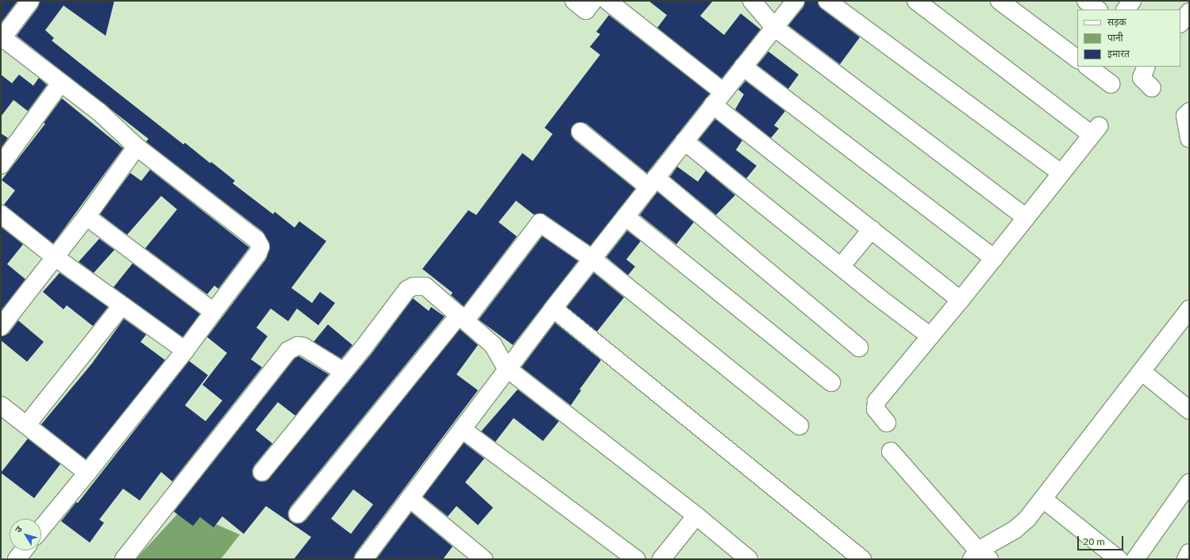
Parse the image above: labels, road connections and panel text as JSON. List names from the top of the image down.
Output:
{
  "legend": ["सड़क", "पानी", "इमारत"],
  "scale_bar": "20 m",
  "north": "top left"
}
